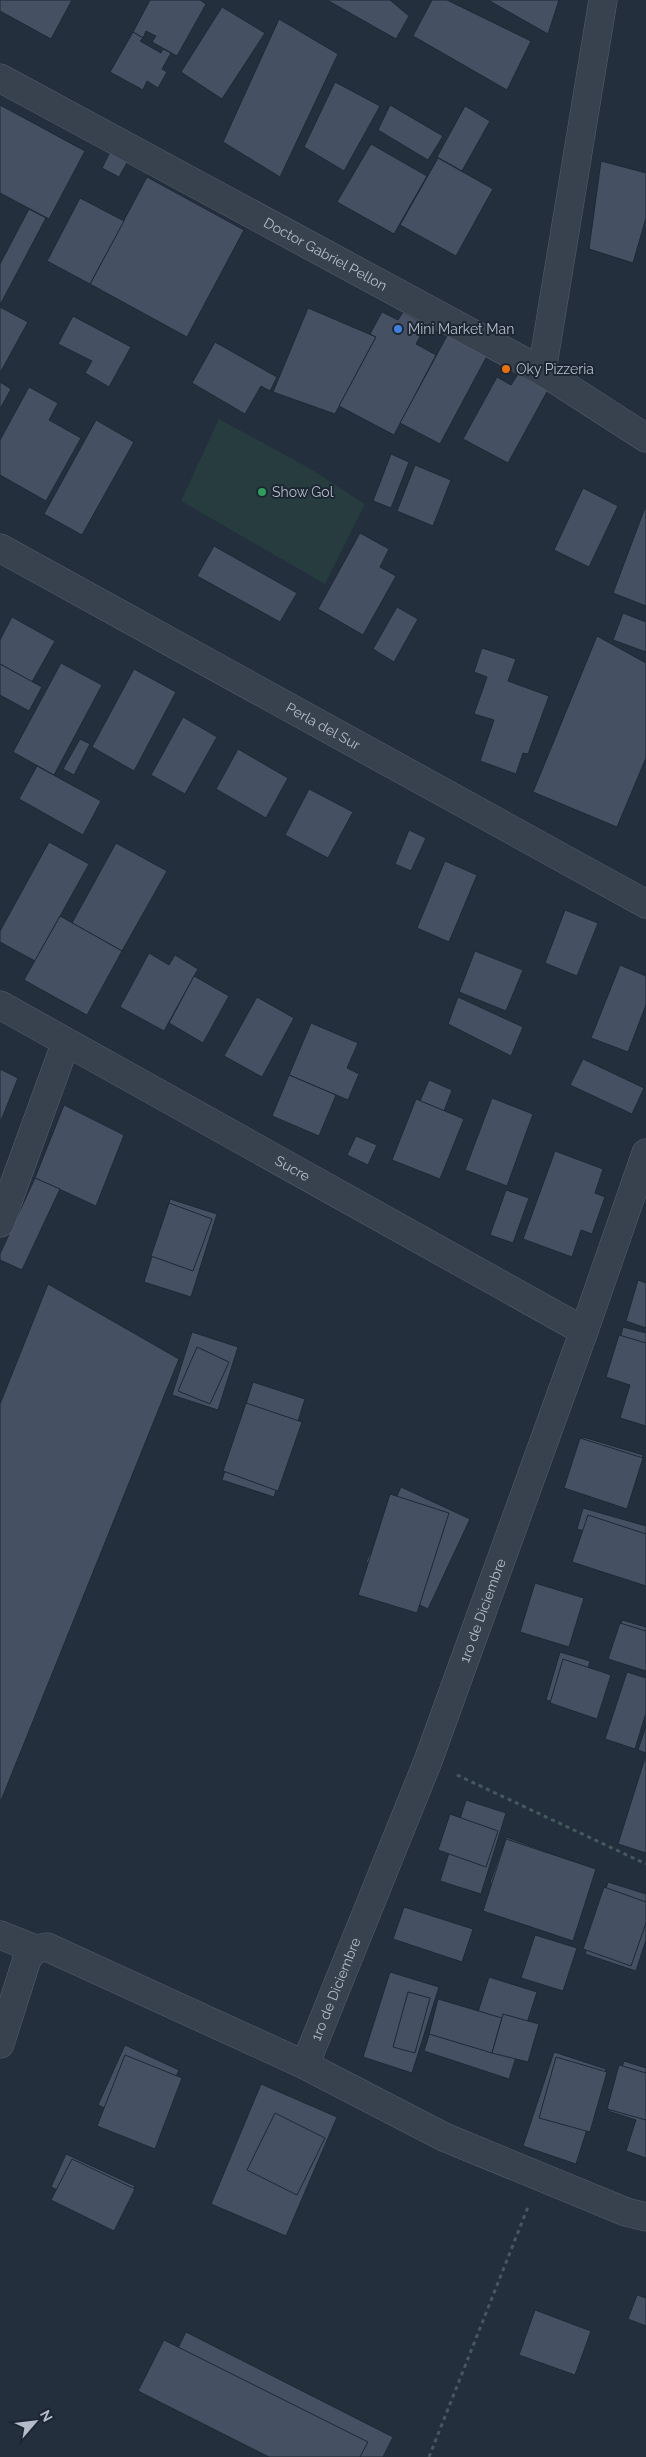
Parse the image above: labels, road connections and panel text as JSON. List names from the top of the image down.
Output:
{
  "streets": {
    "street": [
      "Doctor Gabriel Pellon",
      "Perla del Sur",
      "Sucre",
      "1ro de Diciembre"
    ]
  },
  "crossings": [
    ["Sucre", "1ro de Diciembre"]
  ],
  "places": ["Mini Market Man", "Oky Pizzeria", "Show Gol"],
  "north": "top right"
}
